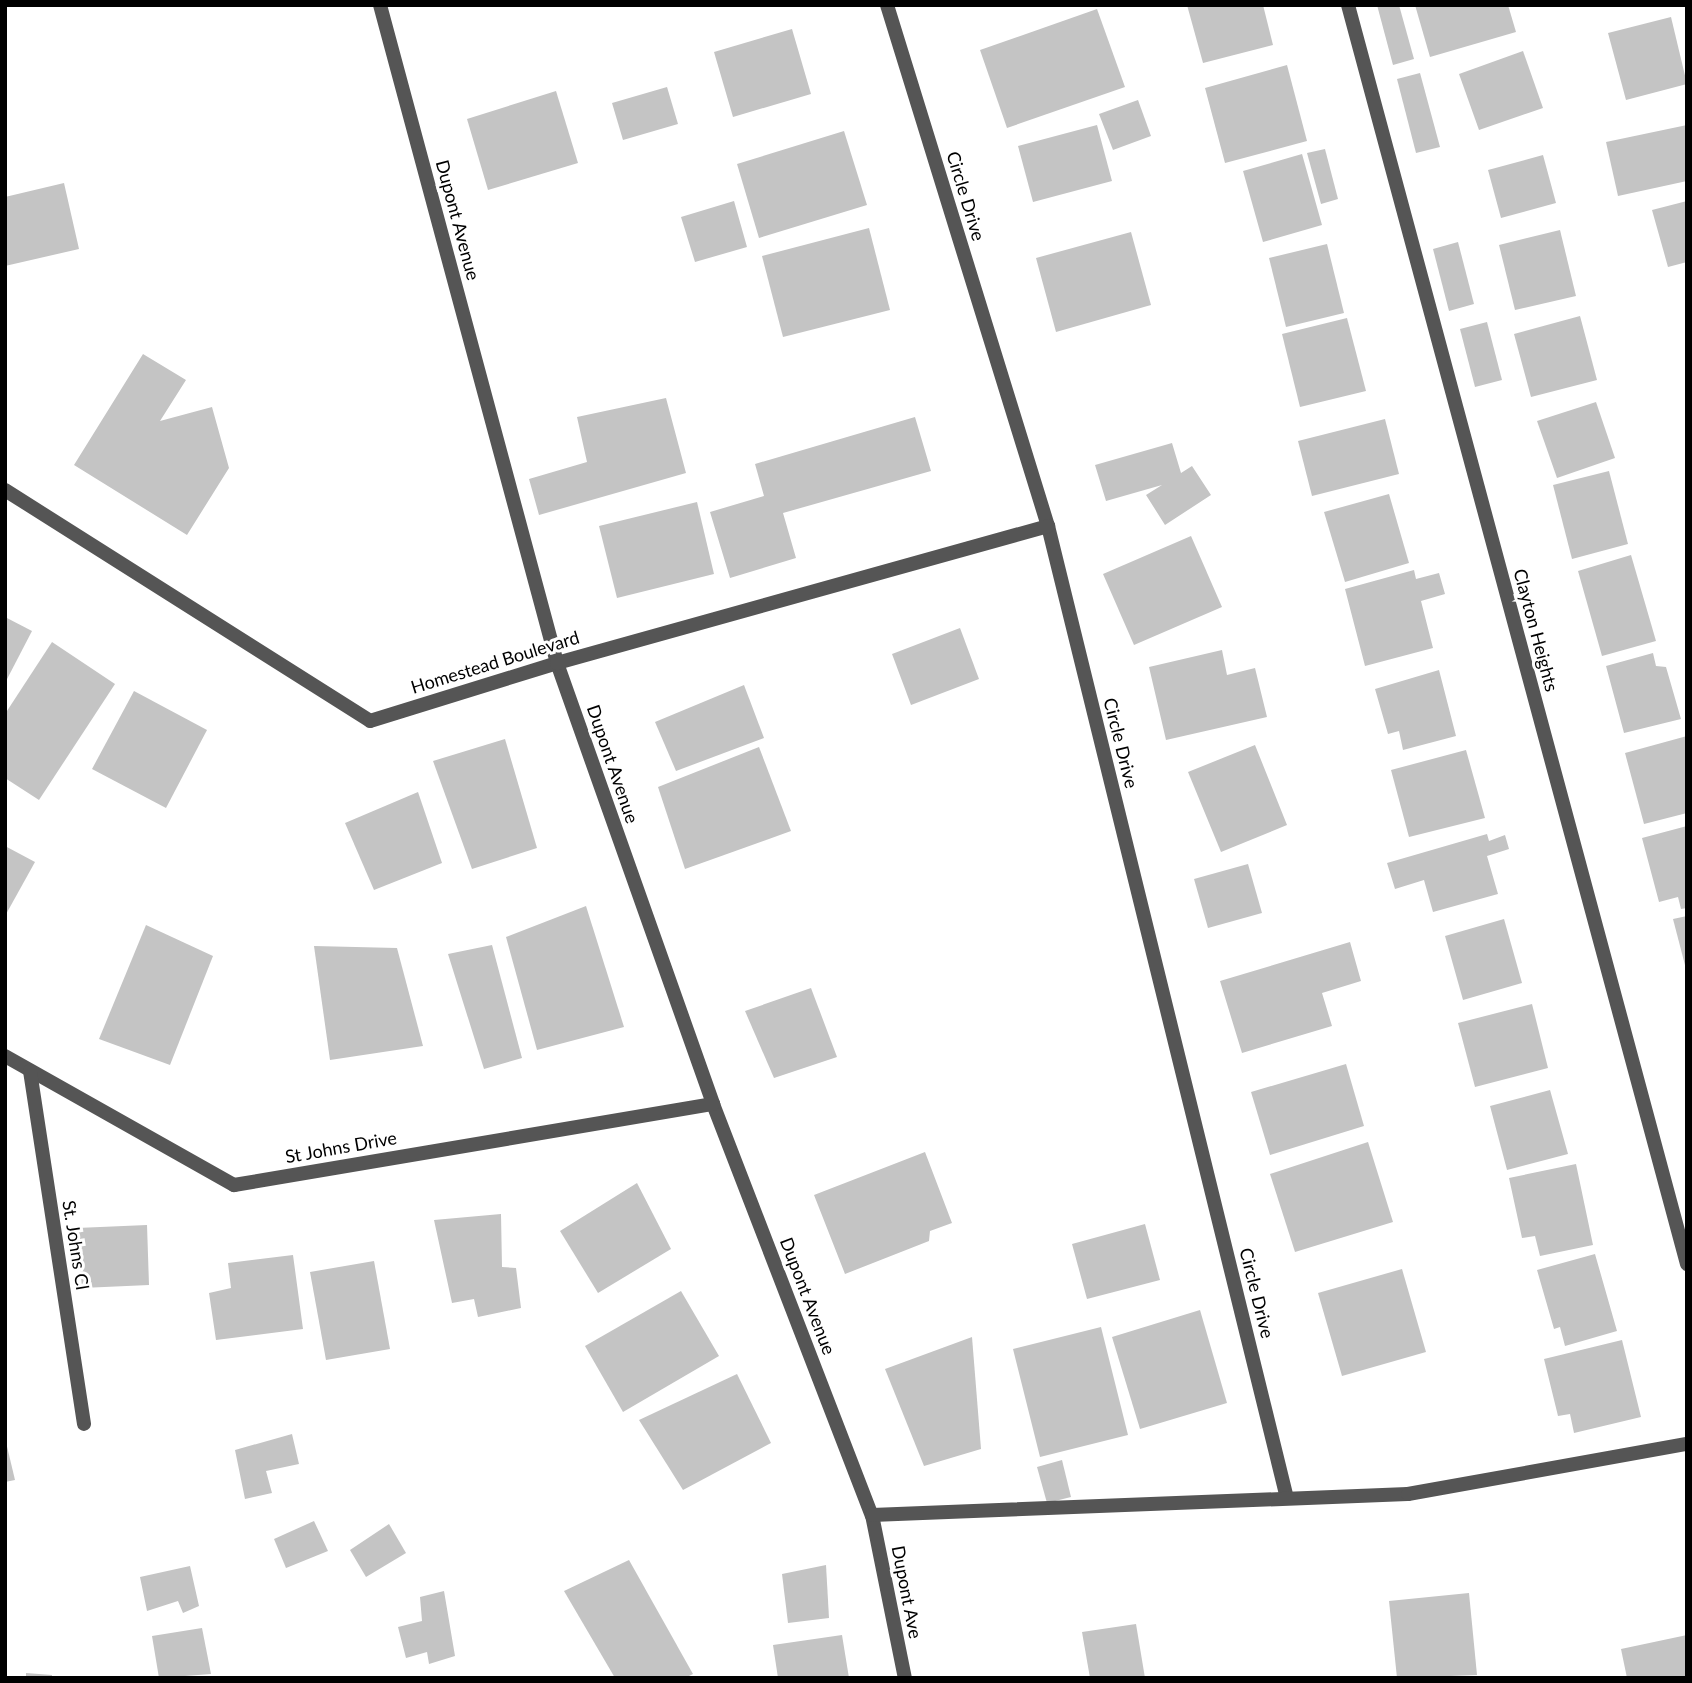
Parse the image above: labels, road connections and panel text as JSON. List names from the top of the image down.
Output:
{
  "streets": {
    "street": [
      "Circle Drive",
      "Dupont Avenue",
      "Clayton Heights",
      "Homestead Boulevard",
      "St Johns Drive",
      "St. Johns Cl",
      "Dupont Ave"
    ]
  },
  "crossings": [
    ["Circle Drive", "Homestead Boulevard"],
    ["Dupont Avenue", "Homestead Boulevard"],
    ["Dupont Avenue", "St Johns Drive"],
    ["Dupont Avenue", "Dupont Ave"],
    ["St Johns Drive", "St. Johns Cl"]
  ]
}
